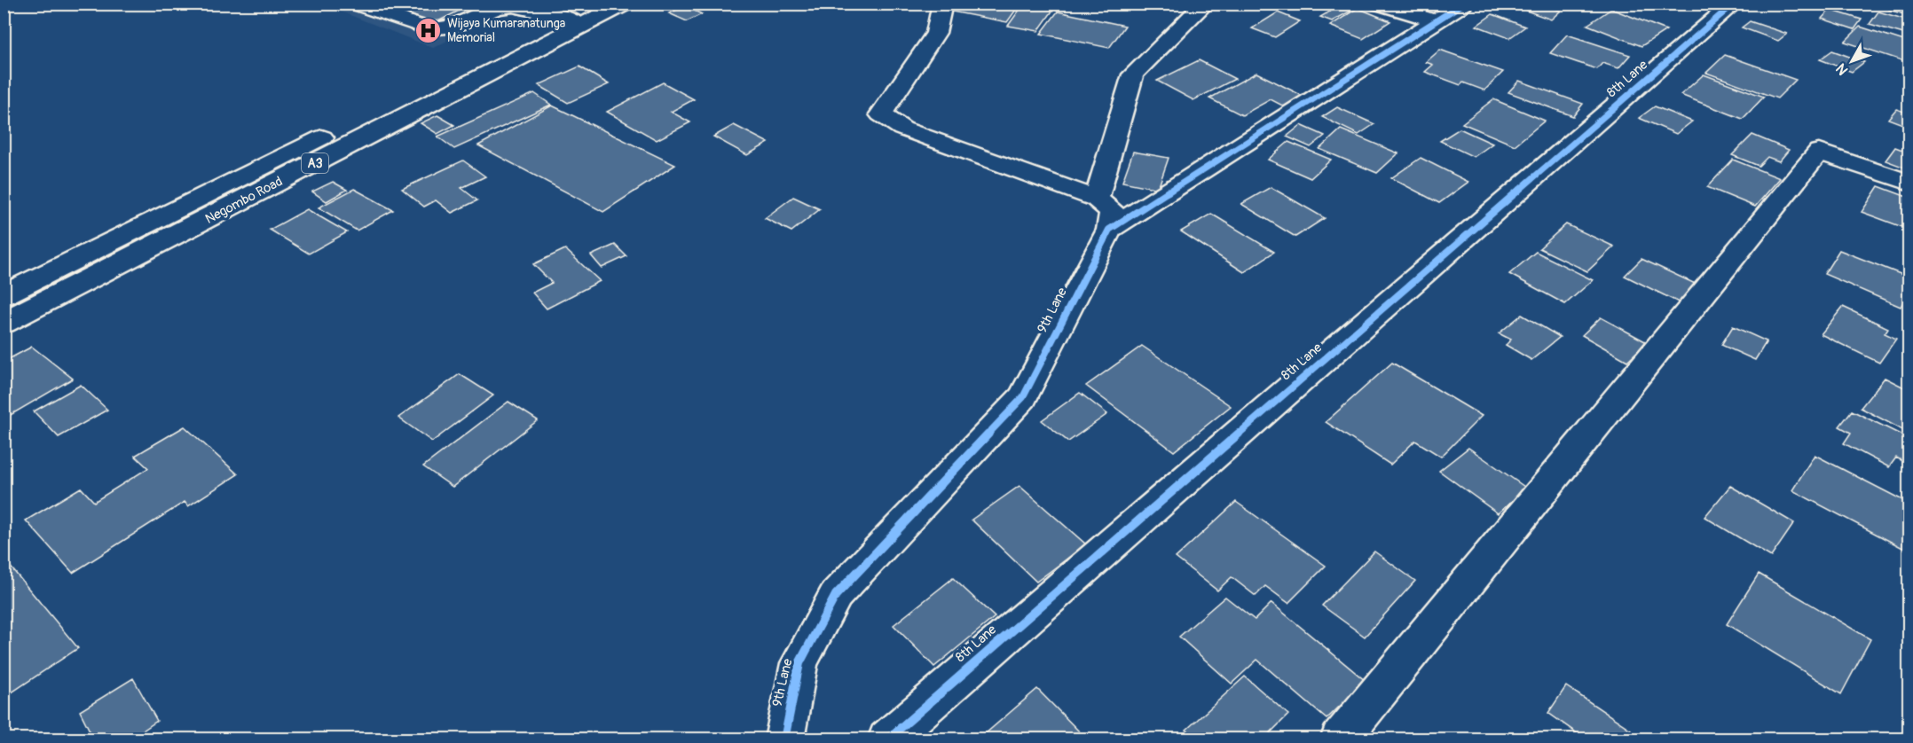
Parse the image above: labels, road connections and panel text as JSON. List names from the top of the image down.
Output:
{
  "streets": {
    "main road": [
      "8th Lane",
      "A3",
      "Negombo Road",
      "9th Lane"
    ]
  },
  "places": {
    "hospital": ["Wijaya Kumaranatunga Memorial"]
  },
  "north": "bottom left"
}
